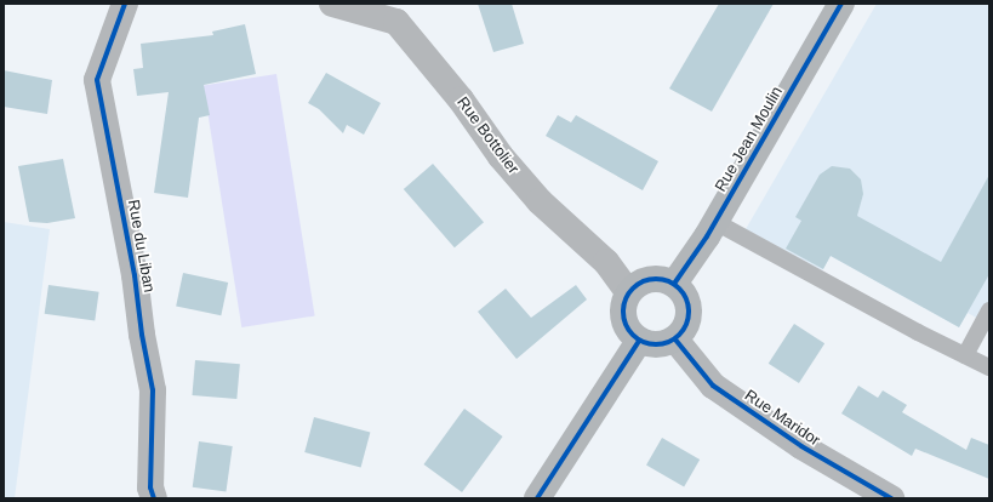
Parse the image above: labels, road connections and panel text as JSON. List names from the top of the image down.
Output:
{
  "streets": {
    "main road": ["Rue Jean Moulin"],
    "street": ["Rue Bottolier", "Rue du Liban", "Rue Maridor"]
  },
  "crossings": [
    ["Rue Bottolier", "Rue Jean Moulin"],
    ["Rue Bottolier", "Rue Maridor"],
    ["Rue Jean Moulin", "Rue Maridor"]
  ]
}
